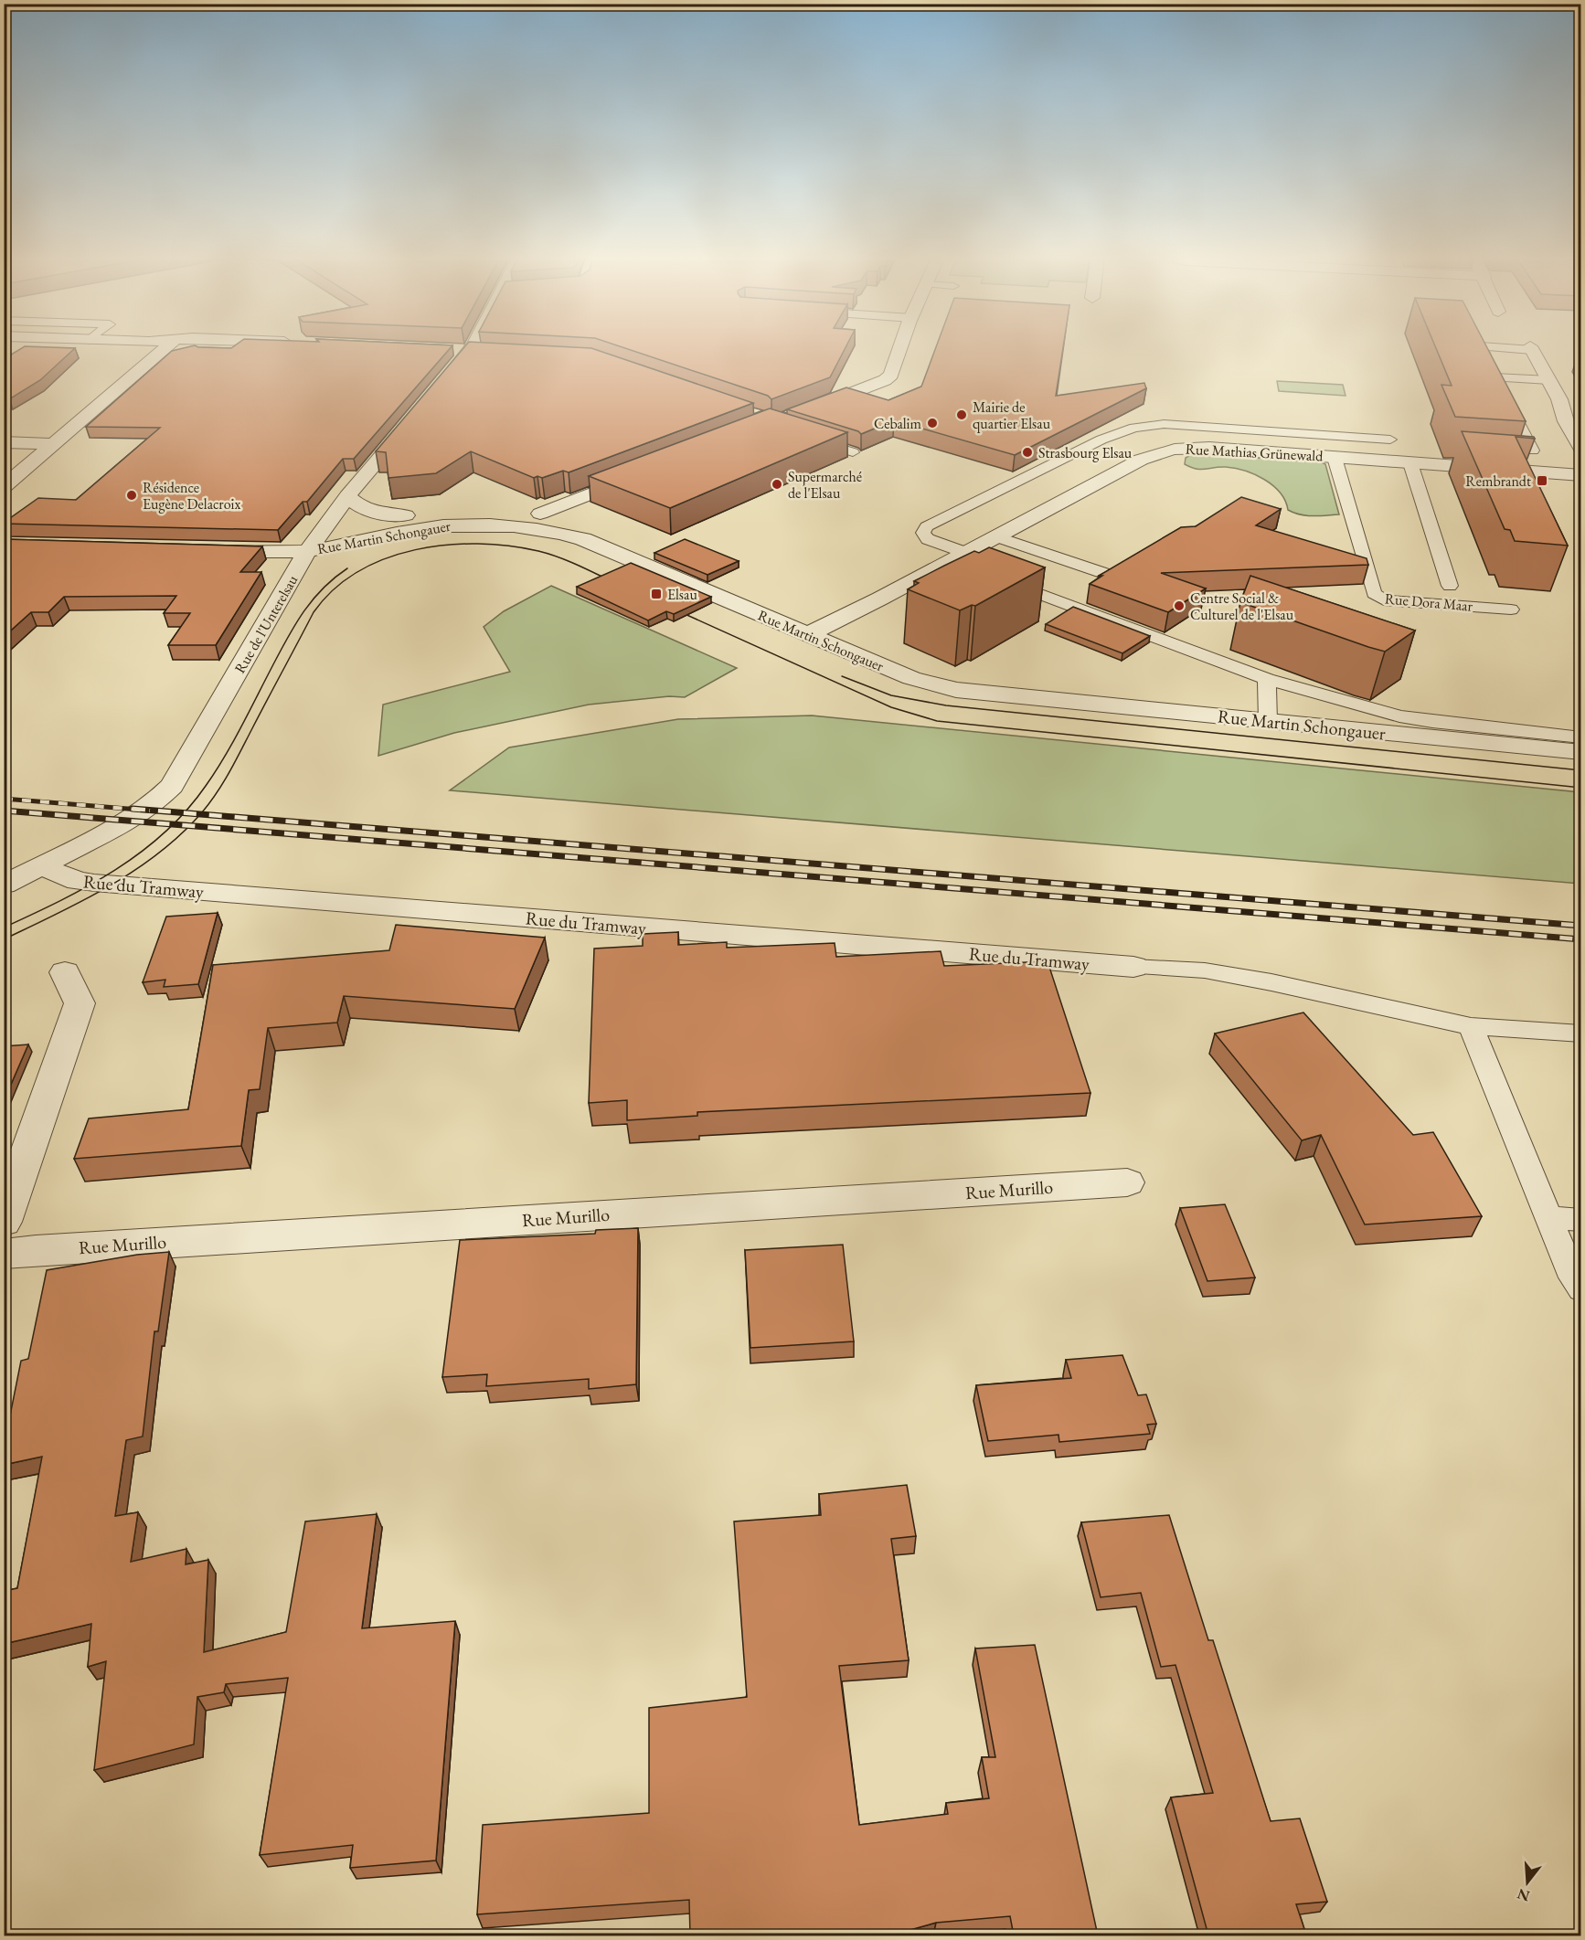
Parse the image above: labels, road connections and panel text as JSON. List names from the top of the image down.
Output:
{
  "streets": {
    "street": [
      "Rue Mathias Grünewald",
      "Rue Martin Schongauer",
      "Rue de l'Unterelsau",
      "Rue du Tramway",
      "Rue Murillo"
    ],
    "lane": ["Rue Dora Maar"]
  },
  "crossings": [
    ["Rue Mathias Grünewald", "Rue Martin Schongauer"],
    ["Rue Mathias Grünewald", "Rue Dora Maar"],
    ["Rue Martin Schongauer", "Rue de l'Unterelsau"],
    ["Rue de l'Unterelsau", "Rue du Tramway"]
  ],
  "places": {
    "other": [
      "Mairie de quartier Elsau",
      "Cebalim",
      "Strasbourg Elsau",
      "Supermarché de l'Elsau",
      "Résidence Eugène Delacroix",
      "Centre Social & Culturel de l'Elsau"
    ],
    "transit": ["Rembrandt", "Elsau"]
  },
  "north": "bottom"
}
